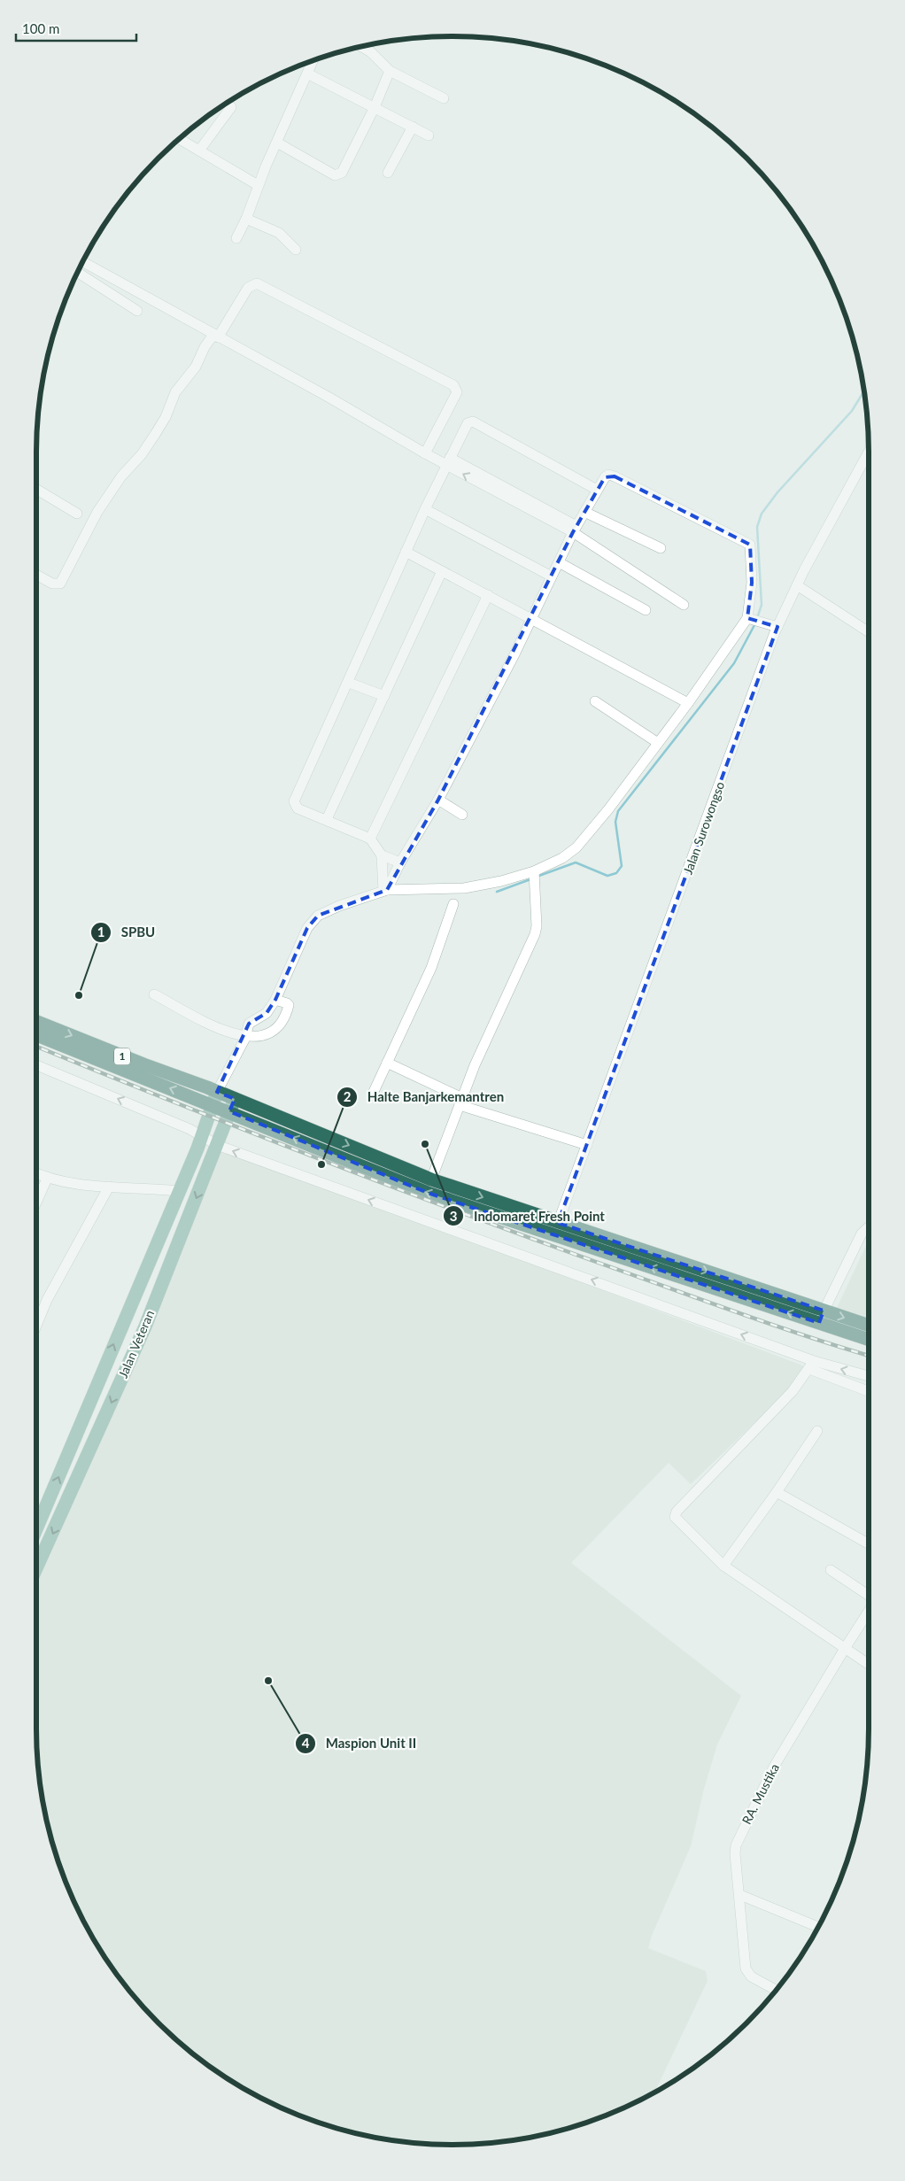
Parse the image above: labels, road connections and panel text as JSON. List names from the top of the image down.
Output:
{
  "streets": {
    "highway": ["1"],
    "main road": ["Jalan Veteran"],
    "street": ["Jalan Surowongso", "RA. Mustika"]
  },
  "crossings": [
    ["Jalan Surowongso", "1"],
    ["1", "Jalan Veteran"]
  ],
  "places": [
    "SPBU",
    "Indomaret Fresh Point",
    "Halte Banjarkemantren",
    "Maspion Unit II"
  ],
  "scale_bar": "100 m"
}
